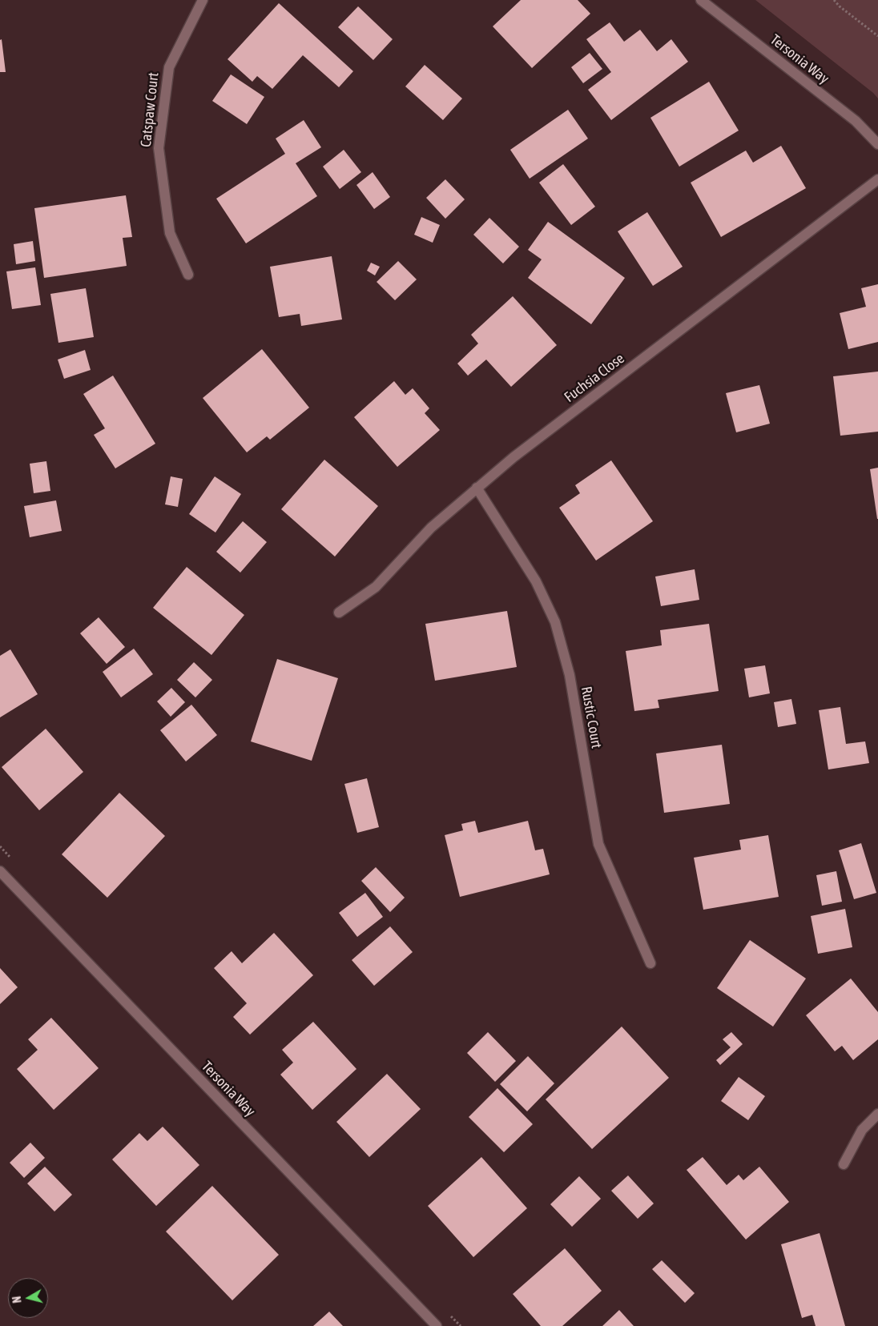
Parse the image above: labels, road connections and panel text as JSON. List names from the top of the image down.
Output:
{
  "streets": {
    "street": [
      "Tersonia Way",
      "Catspaw Court",
      "Fuchsia Close",
      "Rustic Court"
    ]
  },
  "crossings": [
    ["Fuchsia Close", "Rustic Court"]
  ],
  "north": "left"
}
